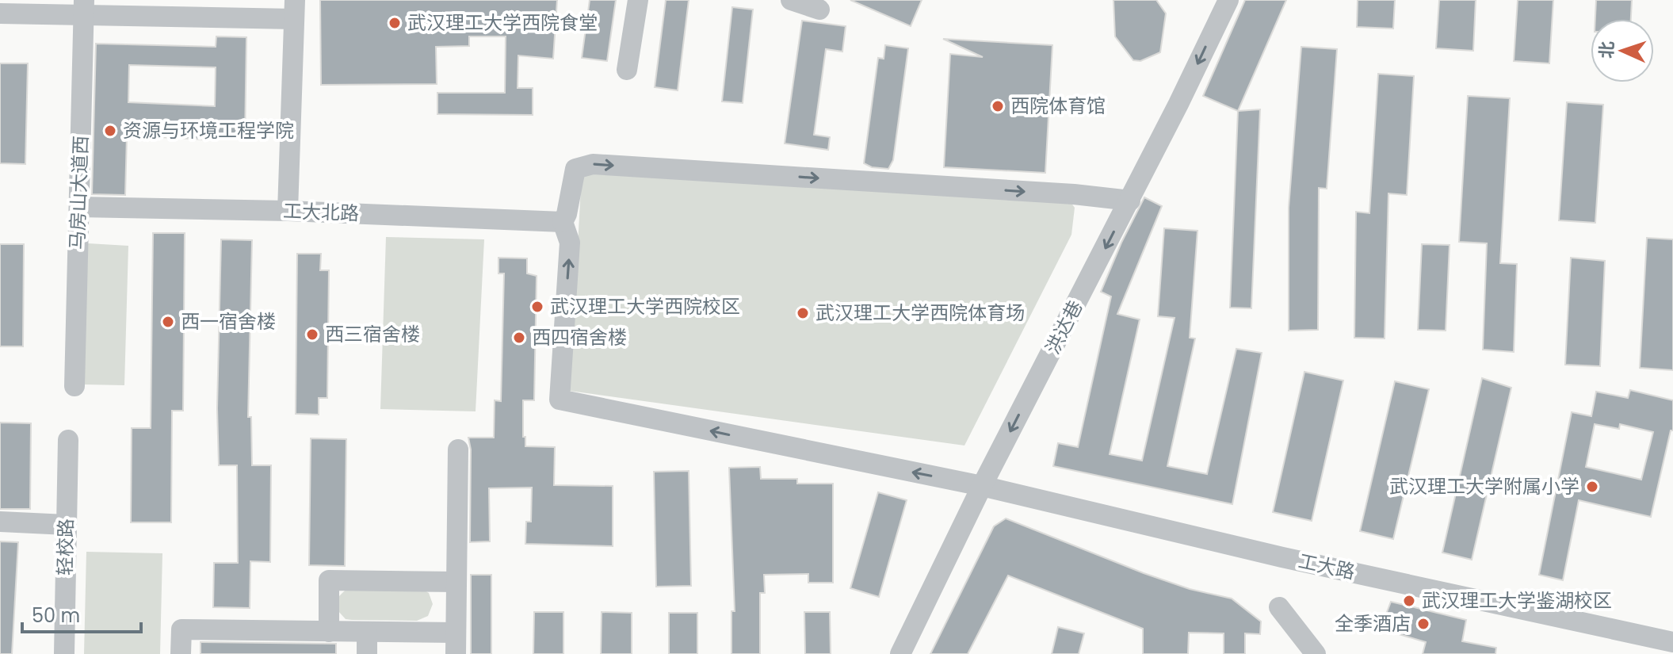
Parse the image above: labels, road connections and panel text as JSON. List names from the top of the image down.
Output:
{
  "streets": {
    "street": [
      "马房山大道西",
      "工大北路",
      "洪达巷",
      "轻校路",
      "工大路"
    ]
  },
  "crossings": [
    ["马房山大道西", "工大北路"],
    ["工大北路", "工大路"],
    ["洪达巷", "工大路"]
  ],
  "one_way": ["洪达巷", "工大路"],
  "places": [
    "武汉理工大学西院食堂",
    "西院体育馆",
    "资源与环境工程学院",
    "武汉理工大学西院校区",
    "武汉理工大学西院体育场",
    "西一宿舍楼",
    "西三宿舍楼",
    "西四宿舍楼",
    "武汉理工大学附属小学",
    "武汉理工大学鉴湖校区",
    "全季酒店"
  ],
  "scale_bar": "50 m",
  "north": "left"
}
